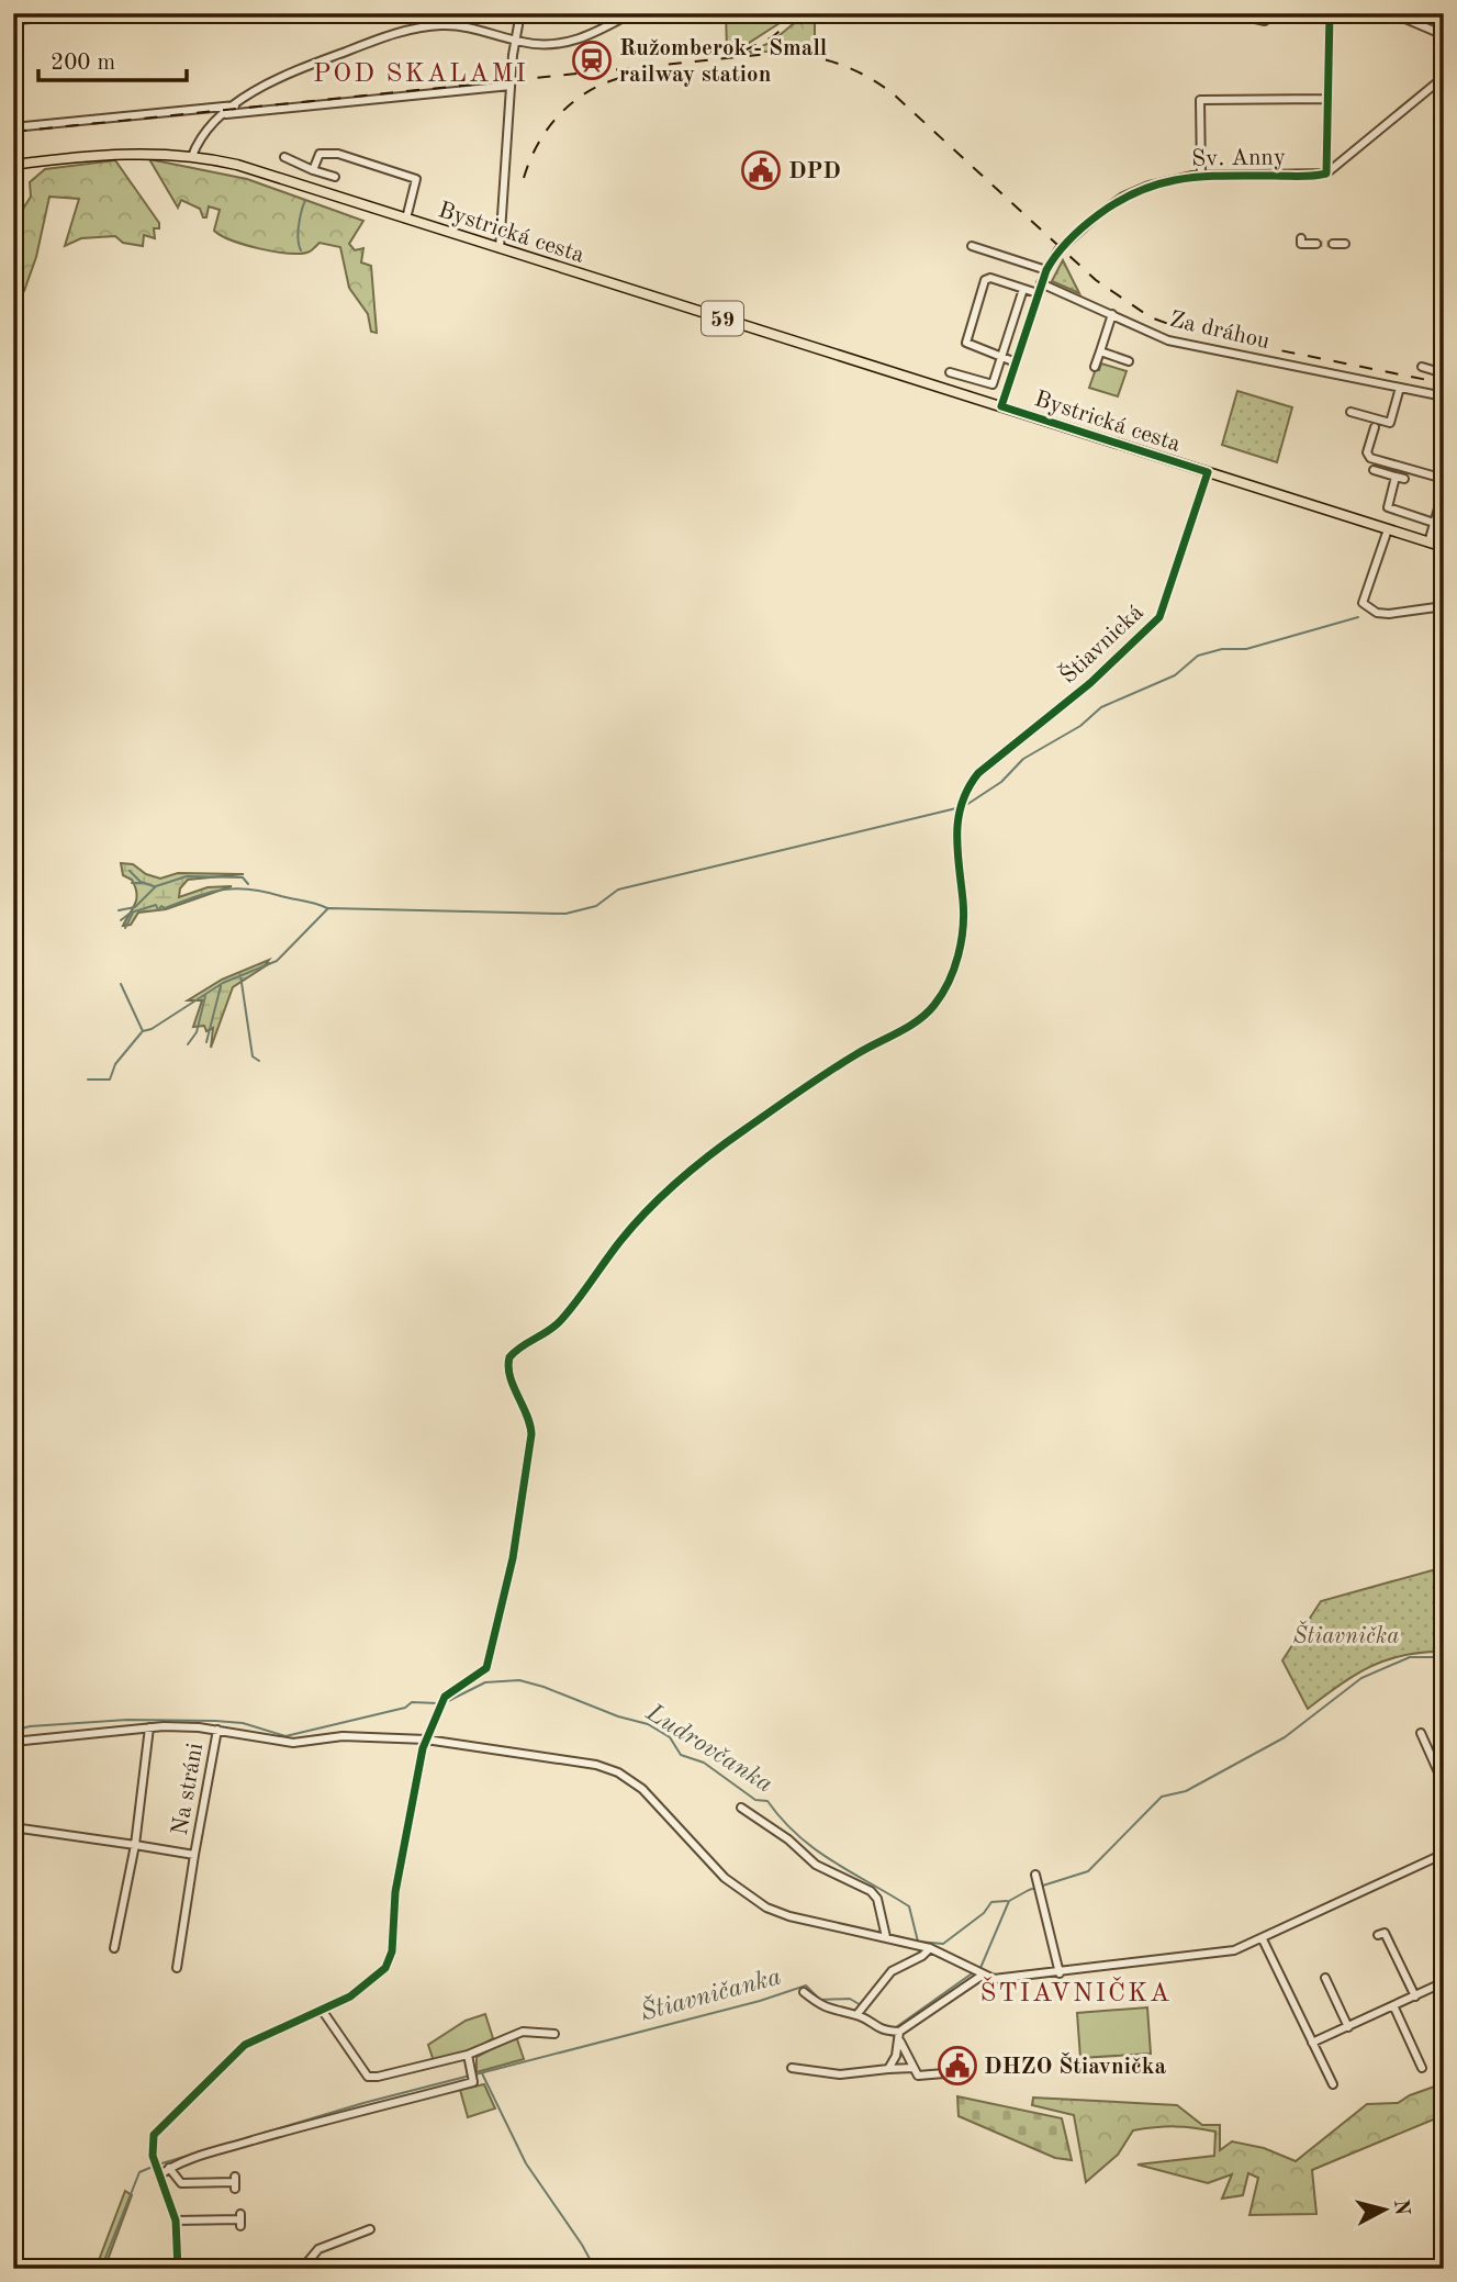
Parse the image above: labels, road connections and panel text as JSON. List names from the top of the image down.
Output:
{
  "streets": {
    "main road": ["Bystrická cesta", "59"],
    "street": [
      "Sv. Anny",
      "Za dráhou",
      "Štiavnická",
      "Na stráni"
    ]
  },
  "crossings": [
    ["Sv. Anny", "Bystrická cesta"],
    ["Bystrická cesta", "Za dráhou"],
    ["Bystrická cesta", "Štiavnická"]
  ],
  "districts": ["POD SKALAMI", "ŠTIAVNIČKA"],
  "water": ["Ludrovčanka", "Štiavničanka"],
  "parks": ["Štiavnička"],
  "places": {
    "station": ["Ružomberok - Small railway station"],
    "public building": ["DPD", "DHZO Štiavnička"]
  },
  "scale_bar": "200 m",
  "north": "right"
}
